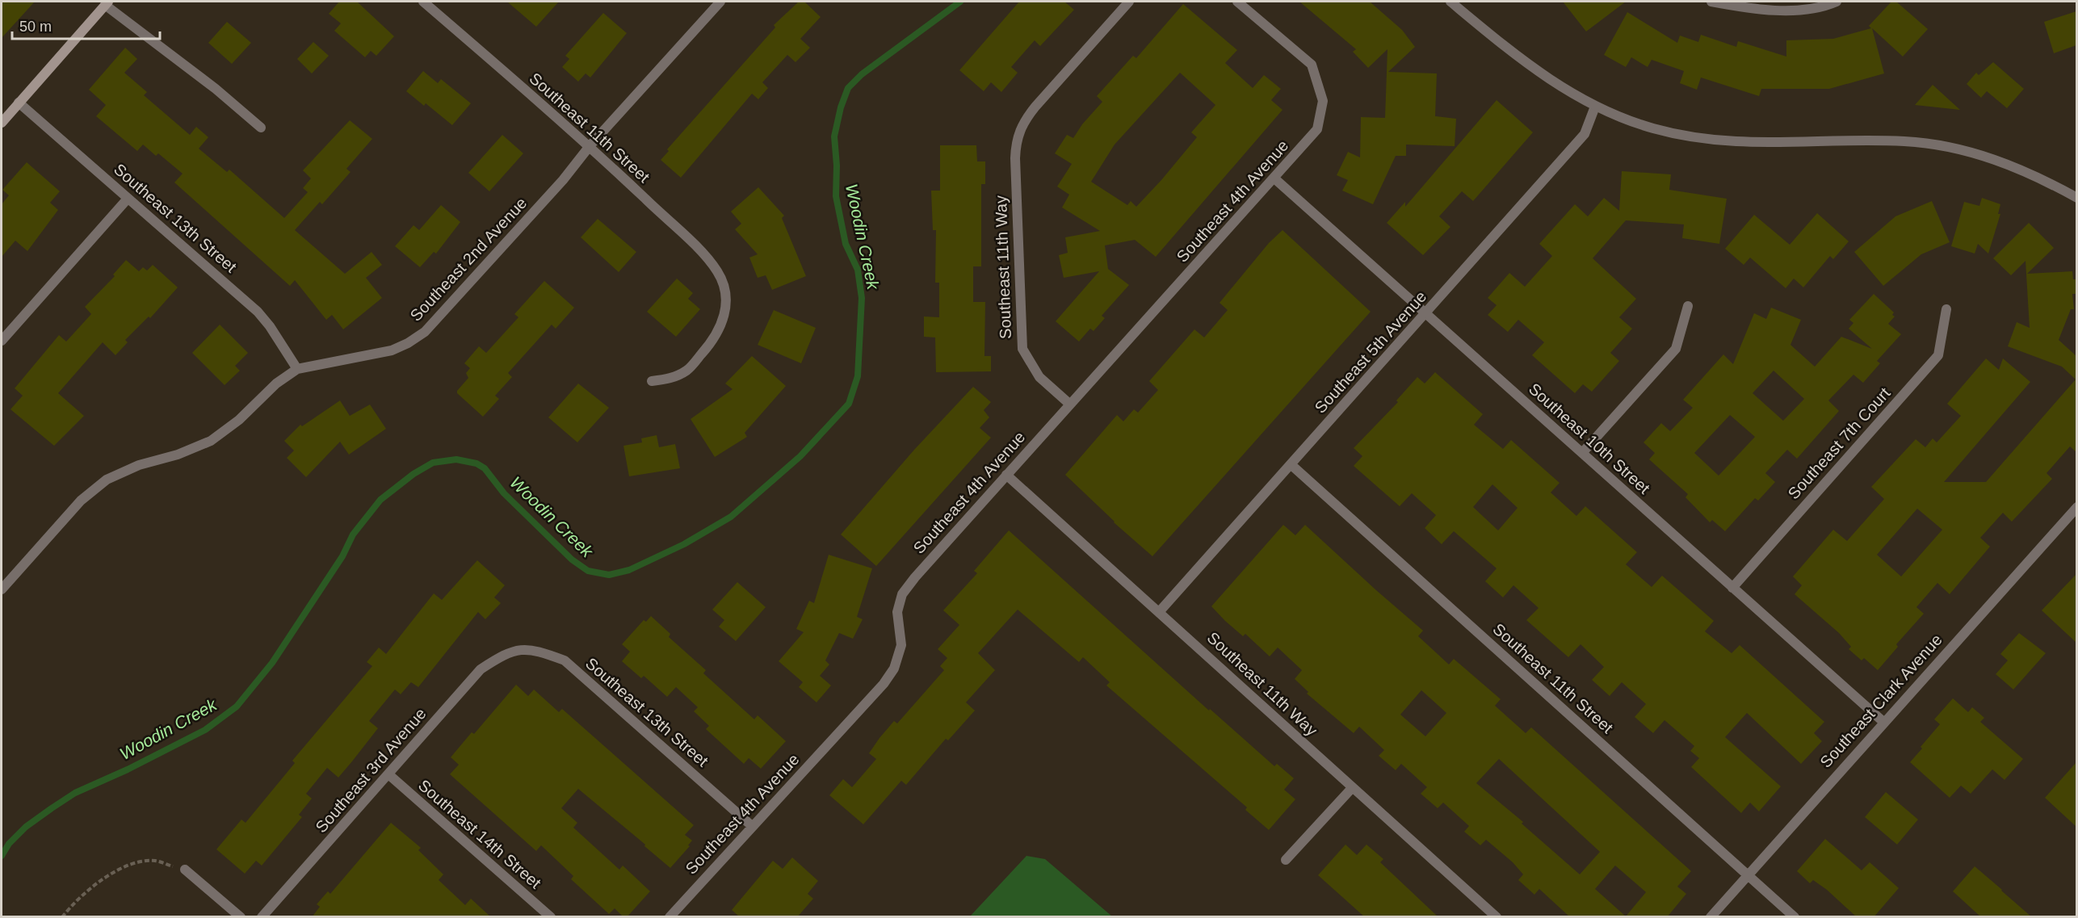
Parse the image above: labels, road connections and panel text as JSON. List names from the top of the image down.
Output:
{
  "streets": {
    "street": [
      "Southeast 11th Street",
      "Southeast 4th Avenue",
      "Southeast 13th Street",
      "Southeast 2nd Avenue",
      "Southeast 11th Way",
      "Southeast 5th Avenue",
      "Southeast 10th Street",
      "Southeast 7th Court",
      "Southeast Clark Avenue",
      "Southeast 3rd Avenue",
      "Southeast 14th Street"
    ]
  },
  "crossings": [
    ["Southeast 11th Street", "Southeast 2nd Avenue"],
    ["Southeast 11th Street", "Southeast 5th Avenue"],
    ["Southeast 11th Street", "Southeast Clark Avenue"],
    ["Southeast 4th Avenue", "Southeast 13th Street"],
    ["Southeast 4th Avenue", "Southeast 11th Way"],
    ["Southeast 4th Avenue", "Southeast 10th Street"],
    ["Southeast 13th Street", "Southeast 2nd Avenue"],
    ["Southeast 13th Street", "Southeast 3rd Avenue"],
    ["Southeast 11th Way", "Southeast 5th Avenue"],
    ["Southeast 5th Avenue", "Southeast 10th Street"],
    ["Southeast 10th Street", "Southeast 7th Court"],
    ["Southeast 10th Street", "Southeast Clark Avenue"],
    ["Southeast 3rd Avenue", "Southeast 14th Street"]
  ],
  "water": ["Woodin Creek"],
  "scale_bar": "50 m"
}
